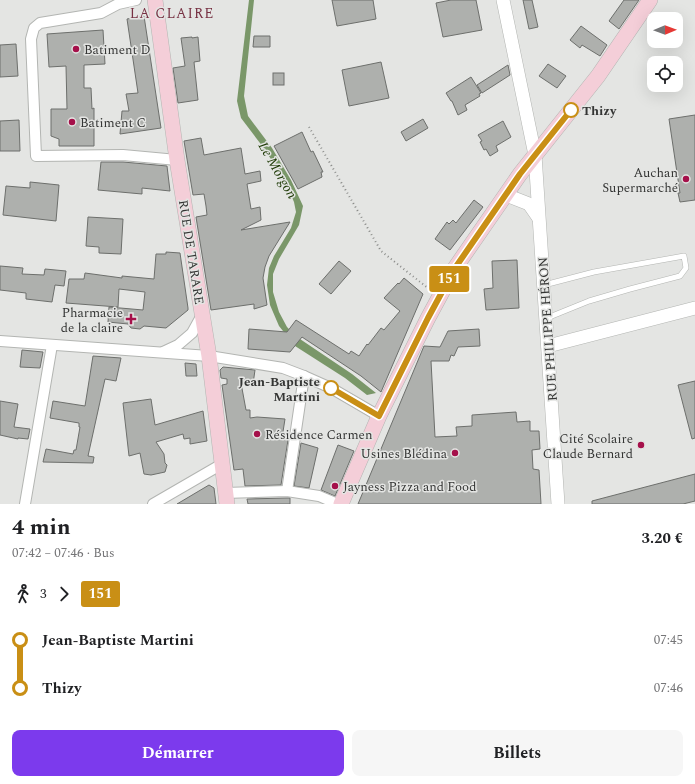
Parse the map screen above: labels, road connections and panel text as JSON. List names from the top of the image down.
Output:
{
  "streets": {
    "main road": ["RUE DE TARARE"],
    "street": ["RUE PHILIPPE HÉRON"]
  },
  "districts": ["LA CLAIRE"],
  "water": ["Le Morgon"],
  "places": {
    "other": [
      "Batiment D",
      "Thizy",
      "Batiment C",
      "Auchan Supermarché",
      "Jean-Baptiste Martini",
      "Résidence Carmen",
      "Cité Scolaire Claude Bernard",
      "Usines Blédina",
      "Jayness Pizza and Food"
    ],
    "health": ["Pharmacie de la claire"]
  },
  "lines": ["bus line 151"],
  "north": "right",
  "page": {
    "on_map": "151",
    "heading": ["4 min", "07:42 – 07:46 · Bus", "3.20 €"],
    "legs": ["3", "151"],
    "list": [
      {
        "name": "Jean-Baptiste Martini",
        "value": "07:45"
      },
      {
        "name": "Thizy",
        "value": "07:46"
      }
    ],
    "buttons": ["Démarrer", "Billets"]
  }
}
